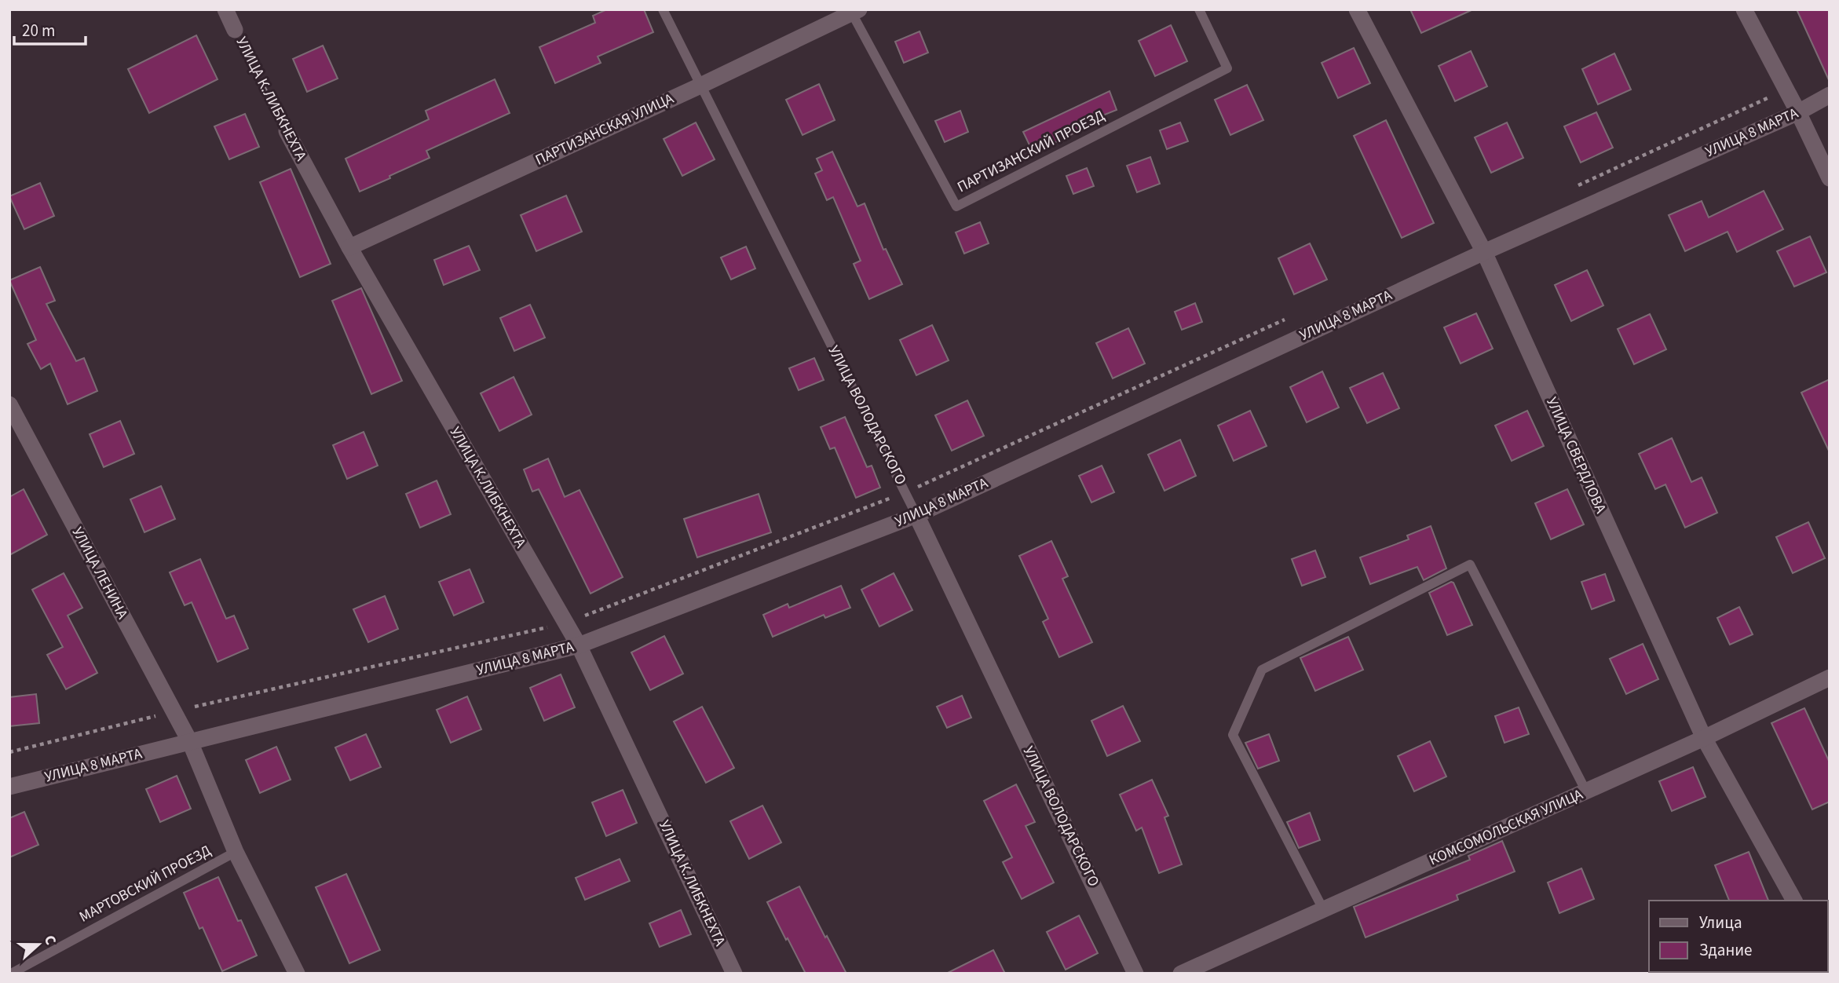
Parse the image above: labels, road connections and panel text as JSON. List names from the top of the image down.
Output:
{
  "streets": {
    "street": [
      "УЛИЦА К.ЛИБКНЕХТА",
      "ПАРТИЗАНСКАЯ УЛИЦА",
      "УЛИЦА 8 МАРТА",
      "УЛИЦА ВОЛОДАРСКОГО",
      "УЛИЦА СВЕРДЛОВА",
      "УЛИЦА ЛЕНИНА",
      "КОМСОМОЛЬСКАЯ УЛИЦА"
    ],
    "lane": ["ПАРТИЗАНСКИЙ ПРОЕЗД", "МАРТОВСКИЙ ПРОЕЗД"]
  },
  "crossings": [
    ["УЛИЦА К.ЛИБКНЕХТА", "ПАРТИЗАНСКАЯ УЛИЦА"],
    ["УЛИЦА К.ЛИБКНЕХТА", "УЛИЦА 8 МАРТА"],
    ["ПАРТИЗАНСКАЯ УЛИЦА", "ПАРТИЗАНСКИЙ ПРОЕЗД"],
    ["ПАРТИЗАНСКАЯ УЛИЦА", "УЛИЦА ВОЛОДАРСКОГО"],
    ["УЛИЦА 8 МАРТА", "УЛИЦА ВОЛОДАРСКОГО"],
    ["УЛИЦА 8 МАРТА", "УЛИЦА СВЕРДЛОВА"],
    ["УЛИЦА 8 МАРТА", "УЛИЦА ЛЕНИНА"],
    ["УЛИЦА СВЕРДЛОВА", "КОМСОМОЛЬСКАЯ УЛИЦА"],
    ["УЛИЦА ЛЕНИНА", "МАРТОВСКИЙ ПРОЕЗД"]
  ],
  "legend": ["Улица", "Здание"],
  "scale_bar": "20 m",
  "north": "right"
}
